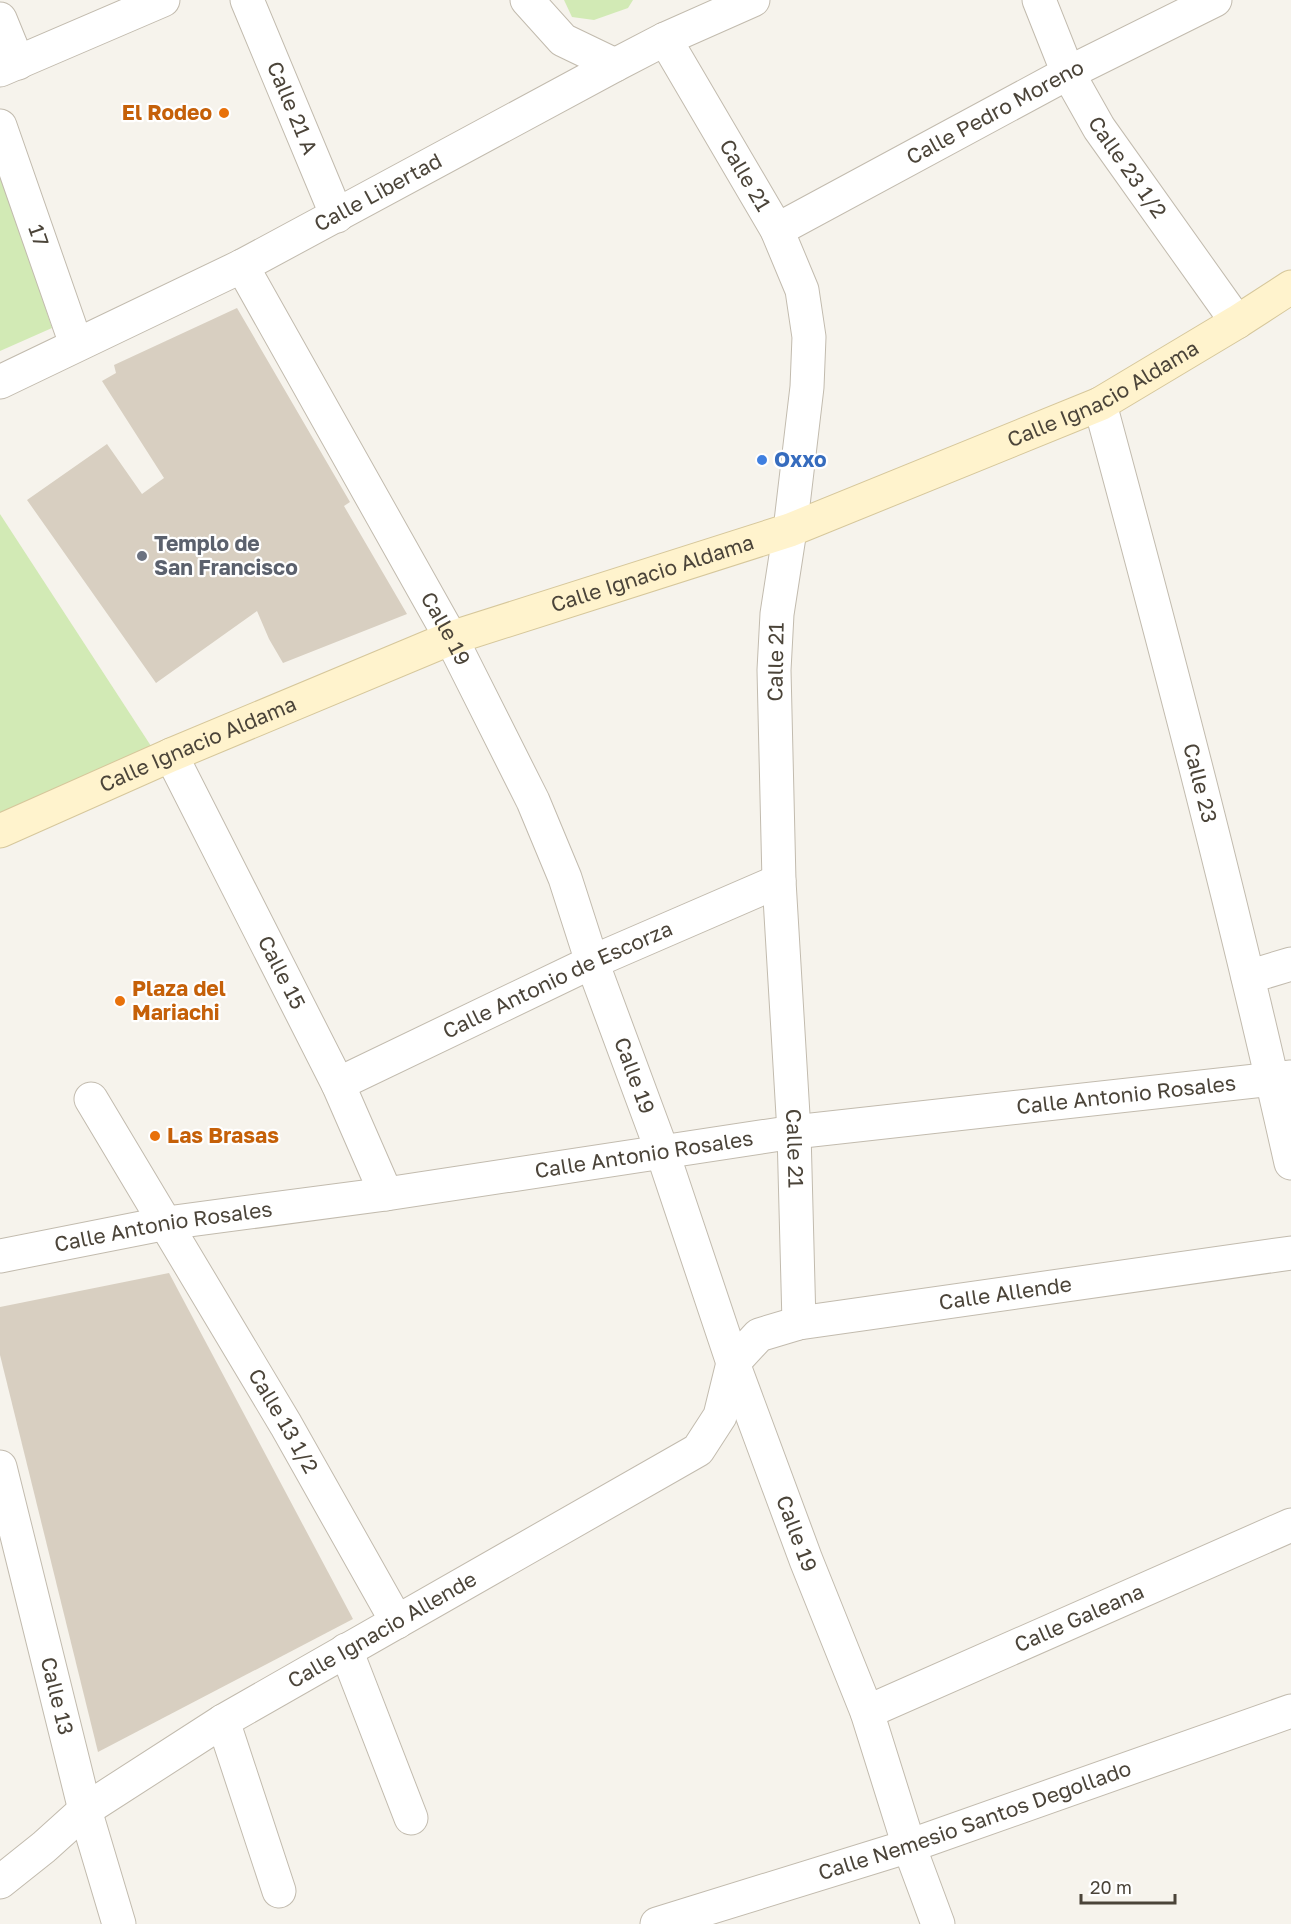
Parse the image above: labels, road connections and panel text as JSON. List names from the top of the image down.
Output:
{
  "streets": {
    "main road": ["Calle Ignacio Aldama"],
    "street": [
      "Calle 21 A",
      "Calle Pedro Moreno",
      "Calle 23 1/2",
      "Calle 21",
      "Calle Libertad",
      "17",
      "Calle 19",
      "Calle 23",
      "Calle 15",
      "Calle Antonio de Escorza",
      "Calle Antonio Rosales",
      "Calle Allende",
      "Calle 13 1/2",
      "Calle Galeana",
      "Calle Ignacio Allende",
      "Calle 13",
      "Calle Nemesio Santos Degollado"
    ]
  },
  "crossings": [
    ["Calle 21 A", "Calle Libertad"],
    ["Calle Pedro Moreno", "Calle 23 1/2"],
    ["Calle Pedro Moreno", "Calle 21"],
    ["Calle 23 1/2", "Calle Ignacio Aldama"],
    ["Calle 21", "Calle Libertad"],
    ["Calle 21", "Calle Ignacio Aldama"],
    ["Calle 21", "Calle Antonio de Escorza"],
    ["Calle 21", "Calle Antonio Rosales"],
    ["Calle 21", "Calle Allende"],
    ["Calle Libertad", "17"],
    ["Calle Libertad", "Calle 19"],
    ["Calle Ignacio Aldama", "Calle 19"],
    ["Calle Ignacio Aldama", "Calle 23"],
    ["Calle Ignacio Aldama", "Calle 15"],
    ["Calle 19", "Calle Antonio de Escorza"],
    ["Calle 19", "Calle Antonio Rosales"],
    ["Calle 19", "Calle Allende"],
    ["Calle 19", "Calle Galeana"],
    ["Calle 19", "Calle Ignacio Allende"],
    ["Calle 19", "Calle Nemesio Santos Degollado"],
    ["Calle 23", "Calle Antonio Rosales"],
    ["Calle 15", "Calle Antonio de Escorza"],
    ["Calle 15", "Calle Antonio Rosales"],
    ["Calle Antonio Rosales", "Calle 13 1/2"],
    ["Calle Allende", "Calle Ignacio Allende"],
    ["Calle 13 1/2", "Calle Ignacio Allende"],
    ["Calle Ignacio Allende", "Calle 13"]
  ],
  "places": [
    "El Rodeo",
    "Oxxo",
    "Templo de San Francisco",
    "Plaza del Mariachi",
    "Las Brasas"
  ],
  "scale_bar": "20 m"
}
